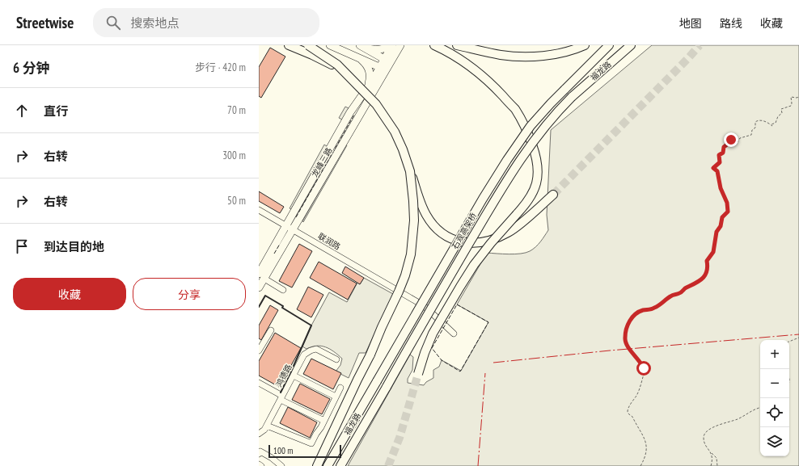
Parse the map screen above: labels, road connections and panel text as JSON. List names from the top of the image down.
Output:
{
  "streets": {
    "highway": ["福龙路", "石观高架桥"],
    "main road": ["龙峰三路"],
    "street": ["联润路", "鸿德路"]
  },
  "crossings": [
    ["福龙路", "石观高架桥"],
    ["龙峰三路", "联润路"]
  ],
  "scale_bar": "100 m",
  "page": {
    "header": "Streetwise",
    "search": "搜索地点",
    "nav": ["地图", "路线", "收藏"],
    "heading": ["6 分钟", "步行 · 420 m"],
    "list": [
      ["直行", "70 m"],
      ["右转", "300 m"],
      ["右转", "50 m"],
      "到达目的地"
    ],
    "buttons": ["收藏", "分享"],
    "map_buttons": ["+", "−"],
    "scale": "100 m"
  }
}
